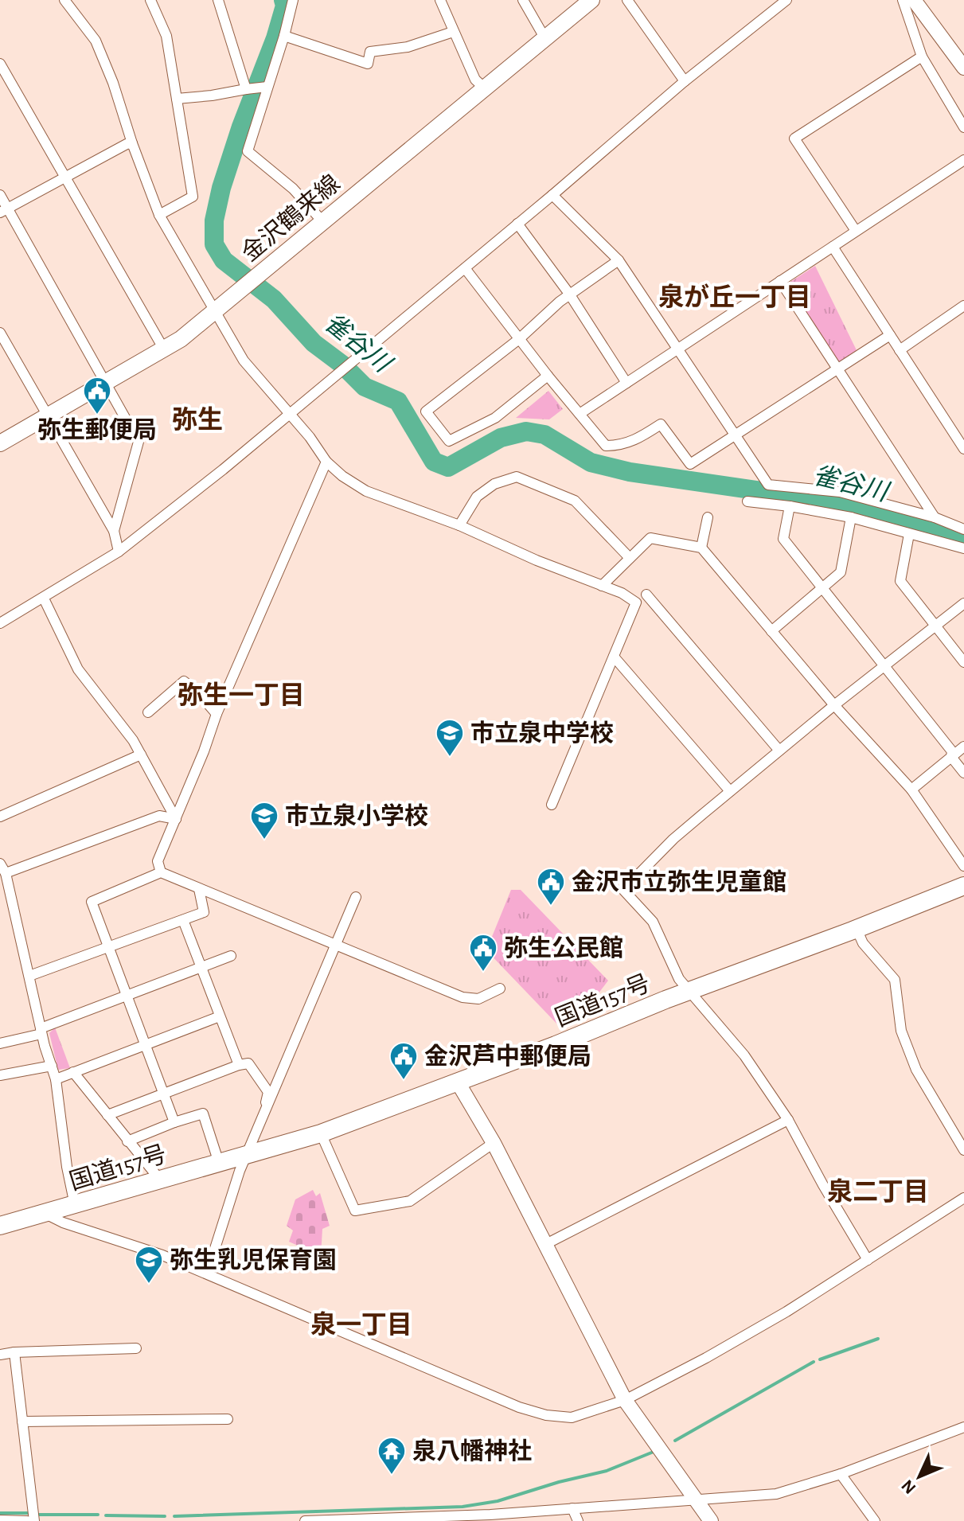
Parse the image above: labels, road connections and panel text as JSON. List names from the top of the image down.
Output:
{
  "streets": {
    "highway": ["国道157号"],
    "main road": ["金沢鶴来線"]
  },
  "districts": [
    "泉が丘一丁目",
    "弥生",
    "弥生一丁目",
    "泉二丁目",
    "泉一丁目"
  ],
  "water": ["雀谷川"],
  "places": {
    "public building": [
      "弥生郵便局",
      "金沢市立弥生児童館",
      "弥生公民館",
      "金沢芦中郵便局"
    ],
    "school or university": ["市立泉中学校", "市立泉小学校", "弥生乳児保育園"],
    "temple": ["泉八幡神社"]
  },
  "north": "bottom left"
}
